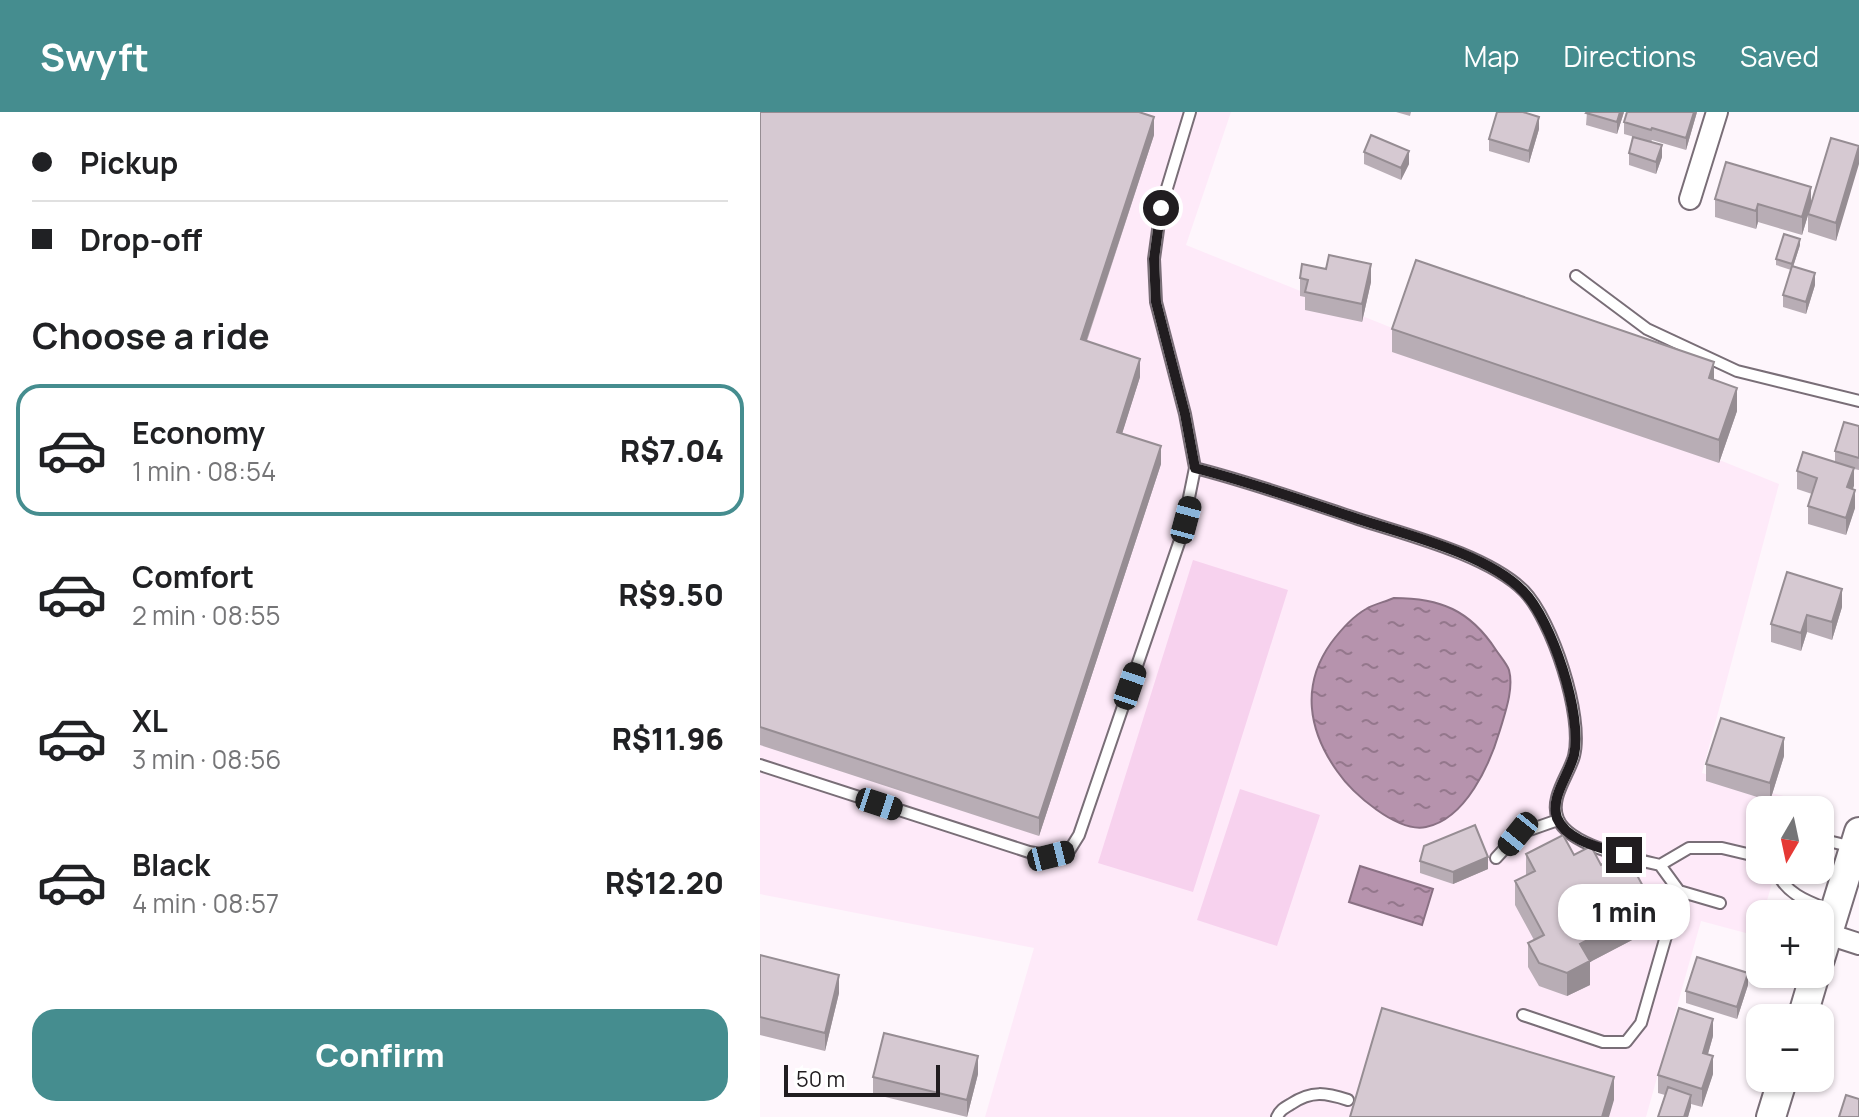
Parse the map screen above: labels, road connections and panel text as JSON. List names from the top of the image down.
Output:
{
  "scale_bar": "50 m",
  "north": "bottom",
  "page": {
    "header": "Swyft",
    "nav": ["Map", "Directions", "Saved"],
    "banner": ["Pickup", "Drop-off"],
    "heading": "Choose a ride",
    "list": [
      {
        "name": "Economy",
        "note": "1 min · 08:54",
        "value": "R$7.04"
      },
      {
        "name": "Comfort",
        "note": "2 min · 08:55",
        "value": "R$9.50"
      },
      {
        "name": "XL",
        "note": "3 min · 08:56",
        "value": "R$11.96"
      },
      {
        "name": "Black",
        "note": "4 min · 08:57",
        "value": "R$12.20"
      }
    ],
    "map_buttons": ["+", "−"],
    "bubble": "1 min",
    "buttons": "Confirm",
    "scale": "50 m"
  }
}
